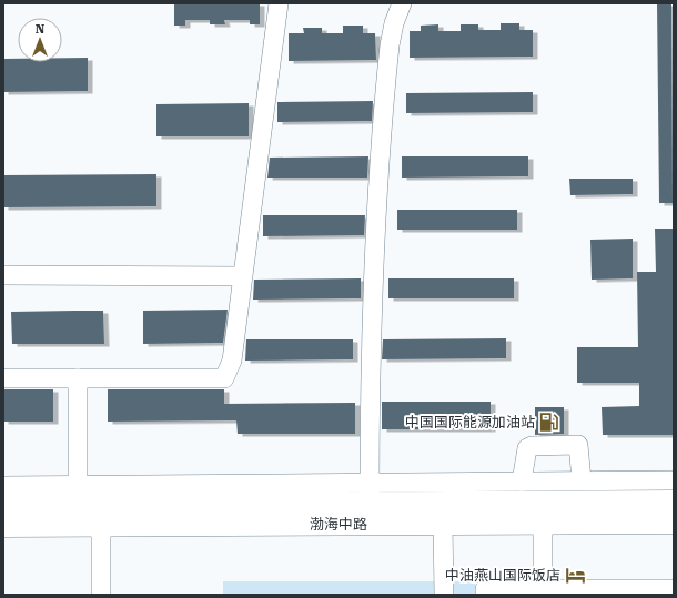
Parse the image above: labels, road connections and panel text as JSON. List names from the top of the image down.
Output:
{
  "streets": {
    "main road": ["渤海中路"]
  },
  "places": {
    "fuel station": ["中国国际能源加油站"],
    "hotel": ["中油燕山国际饭店"]
  },
  "north": "top"
}
